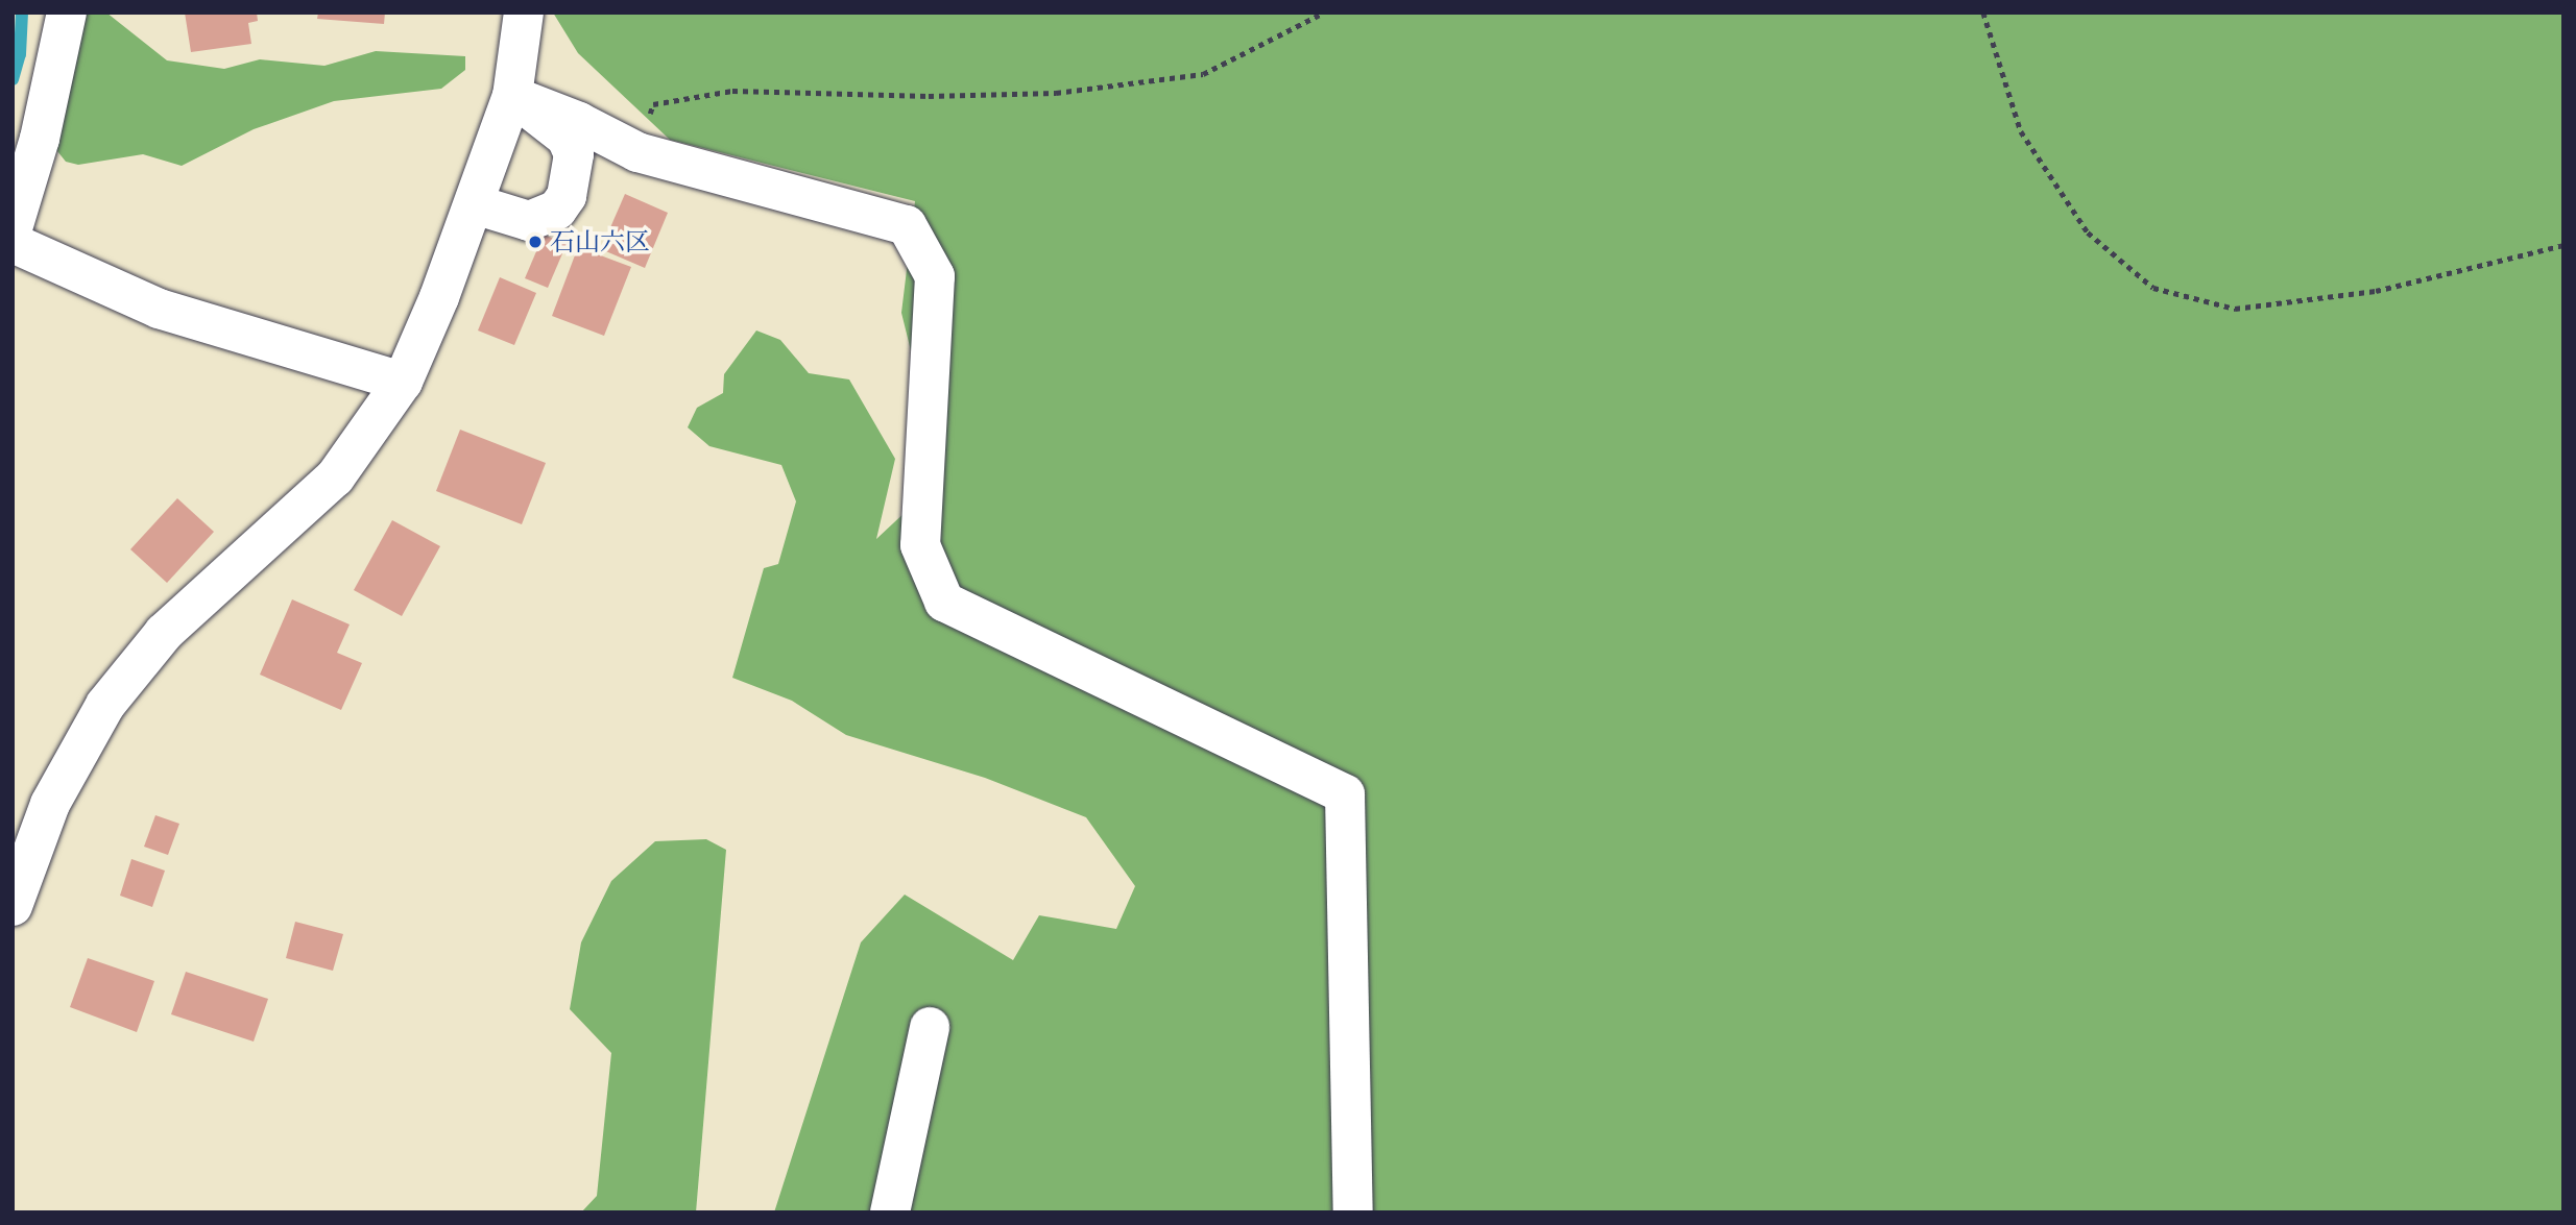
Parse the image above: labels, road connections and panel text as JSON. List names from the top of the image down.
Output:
{
  "places": ["石山六区"]
}
